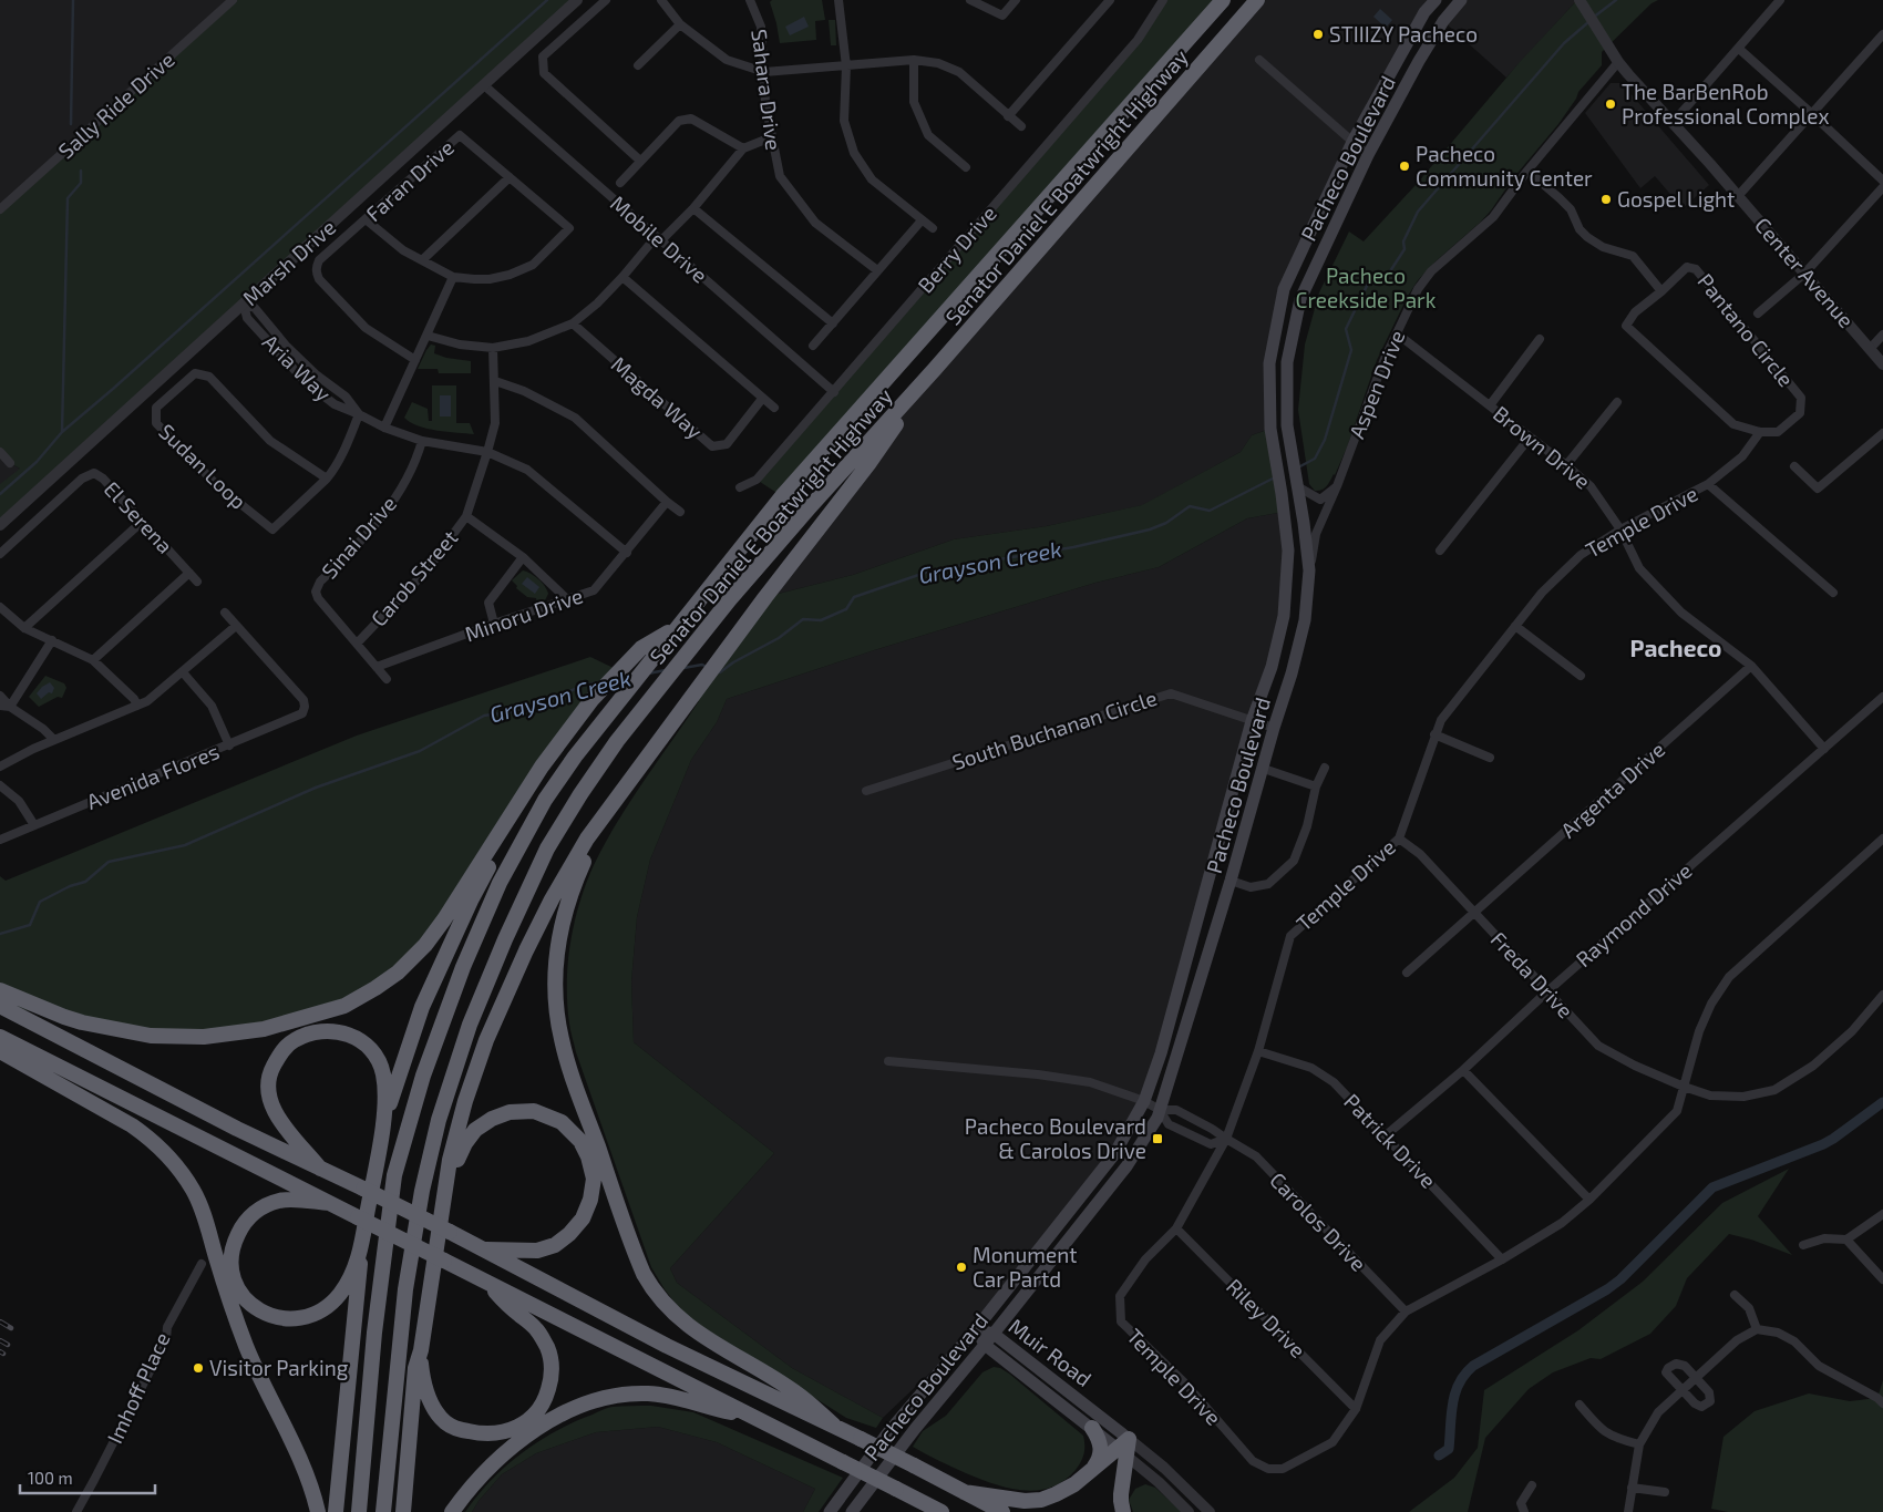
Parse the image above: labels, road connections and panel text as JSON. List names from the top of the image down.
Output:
{
  "streets": {
    "highway": ["Senator Daniel E Boatwright Highway"],
    "main road": ["Pacheco Boulevard", "Muir Road"],
    "street": [
      "Sahara Drive",
      "Sally Ride Drive",
      "Faran Drive",
      "Mobile Drive",
      "Berry Drive",
      "Marsh Drive",
      "Center Avenue",
      "Pantano Circle",
      "Aria Way",
      "Aspen Drive",
      "Magda Way",
      "Brown Drive",
      "Sudan Loop",
      "El Serena",
      "Temple Drive",
      "Sinai Drive",
      "Carob Street",
      "Minoru Drive",
      "South Buchanan Circle",
      "Avenida Flores",
      "Argenta Drive",
      "Raymond Drive",
      "Freda Drive",
      "Patrick Drive",
      "Carolos Drive",
      "Riley Drive",
      "Imhoff Place"
    ]
  },
  "crossings": [
    ["Pacheco Boulevard", "Aspen Drive"],
    ["Pacheco Boulevard", "South Buchanan Circle"],
    ["Pacheco Boulevard", "Carolos Drive"],
    ["Pacheco Boulevard", "Muir Road"],
    ["Mobile Drive", "Berry Drive"],
    ["Mobile Drive", "Marsh Drive"],
    ["Marsh Drive", "Aria Way"],
    ["Center Avenue", "Aspen Drive"],
    ["Pantano Circle", "Temple Drive"],
    ["Aria Way", "Sudan Loop"],
    ["Aria Way", "Sinai Drive"],
    ["Aria Way", "Carob Street"],
    ["Aria Way", "Minoru Drive"],
    ["Aspen Drive", "Brown Drive"],
    ["Brown Drive", "Temple Drive"],
    ["Brown Drive", "Argenta Drive"],
    ["Brown Drive", "Raymond Drive"],
    ["Temple Drive", "Freda Drive"],
    ["Temple Drive", "Patrick Drive"],
    ["Temple Drive", "Carolos Drive"],
    ["Temple Drive", "Riley Drive"],
    ["Sinai Drive", "Carob Street"],
    ["Sinai Drive", "Minoru Drive"],
    ["Argenta Drive", "Freda Drive"],
    ["Raymond Drive", "Freda Drive"],
    ["Raymond Drive", "Patrick Drive"]
  ],
  "districts": ["Pacheco"],
  "water": ["Grayson Creek"],
  "parks": ["Pacheco Creekside Park"],
  "places": {
    "other": [
      "STIIIZY Pacheco",
      "The BarBenRob Professional Complex",
      "Pacheco Community Center",
      "Gospel Light",
      "Monument Car Partd",
      "Visitor Parking"
    ],
    "transit": ["Pacheco Boulevard & Carolos Drive"]
  },
  "scale_bar": "100 m"
}
